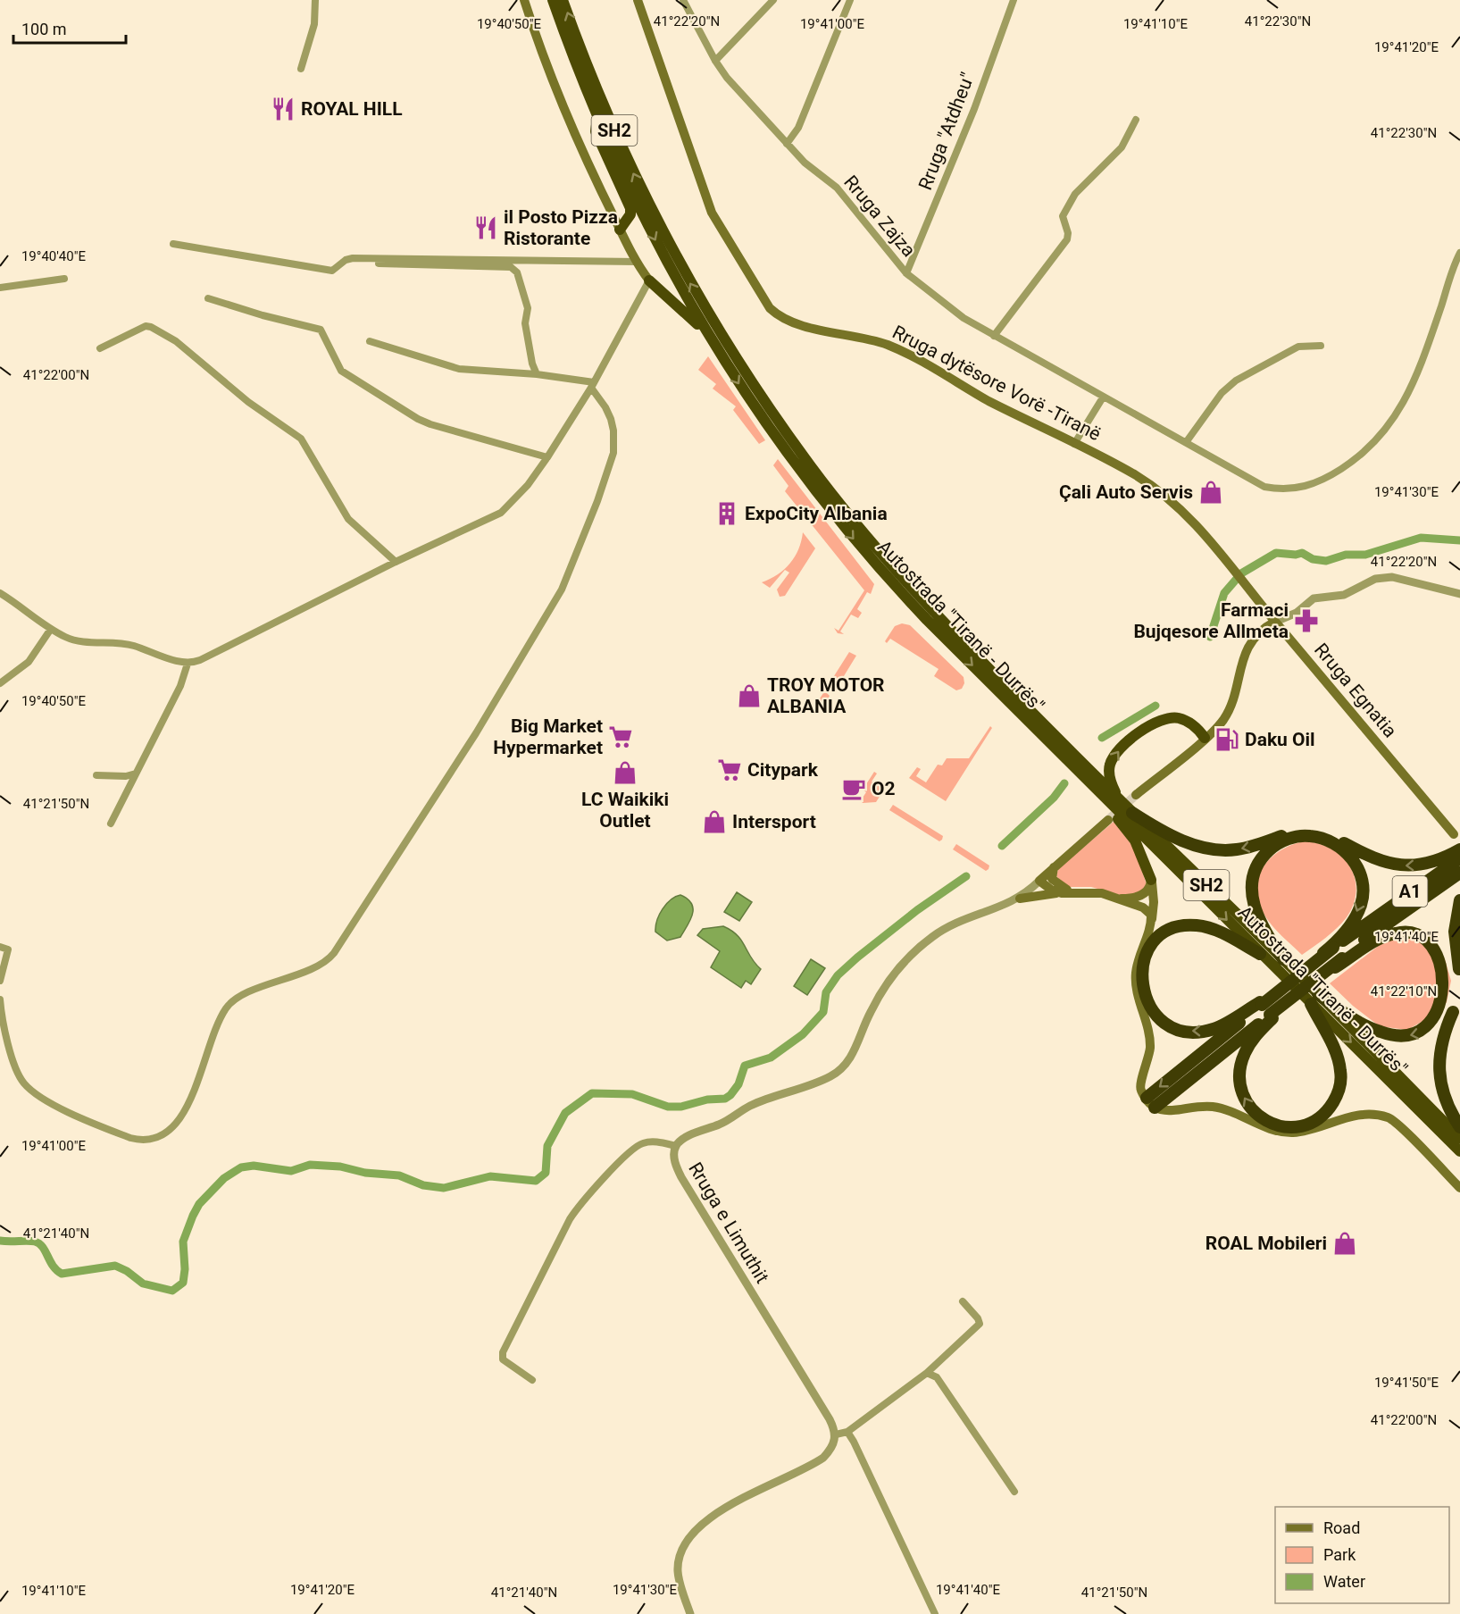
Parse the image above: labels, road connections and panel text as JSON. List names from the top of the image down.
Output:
{
  "streets": {
    "highway": ["SH2", "Autostrada \"Tiranë - Durrës\"", "A1"],
    "main road": ["Rruga dytësore Vorë -Tiranë", "Rruga Egnatia"],
    "street": ["Rruga \"Atdheu\"", "Rruga Zajza", "Rruga e Limuthit"]
  },
  "crossings": [
    ["Rruga \"Atdheu\"", "Rruga Zajza"],
    ["Rruga dytësore Vorë -Tiranë", "Rruga Egnatia"]
  ],
  "places": {
    "restaurant": ["ROYAL HILL", "il Posto Pizza Ristorante"],
    "shop": [
      "Çali Auto Servis",
      "TROY MOTOR ALBANIA",
      "LC Waikiki Outlet",
      "Intersport",
      "ROAL Mobileri"
    ],
    "building": ["ExpoCity Albania"],
    "pharmacy": ["Farmaci Bujqesore Allmeta"],
    "supermarket": ["Big Market Hypermarket", "Citypark"],
    "fuel station": ["Daku Oil"],
    "cafe": ["O2"]
  },
  "legend": ["Road", "Park", "Water"],
  "scale_bar": "100 m",
  "coordinates": [
    "41°22'20\"N",
    "41°22'30\"N",
    "19°40'50\"E",
    "19°41'00\"E",
    "19°41'10\"E",
    "19°41'20\"E",
    "19°40'40\"E",
    "41°22'00\"N",
    "19°41'30\"E",
    "41°21'50\"N",
    "19°41'40\"E",
    "41°22'10\"N",
    "41°21'40\"N",
    "19°41'50\"E"
  ]
}
